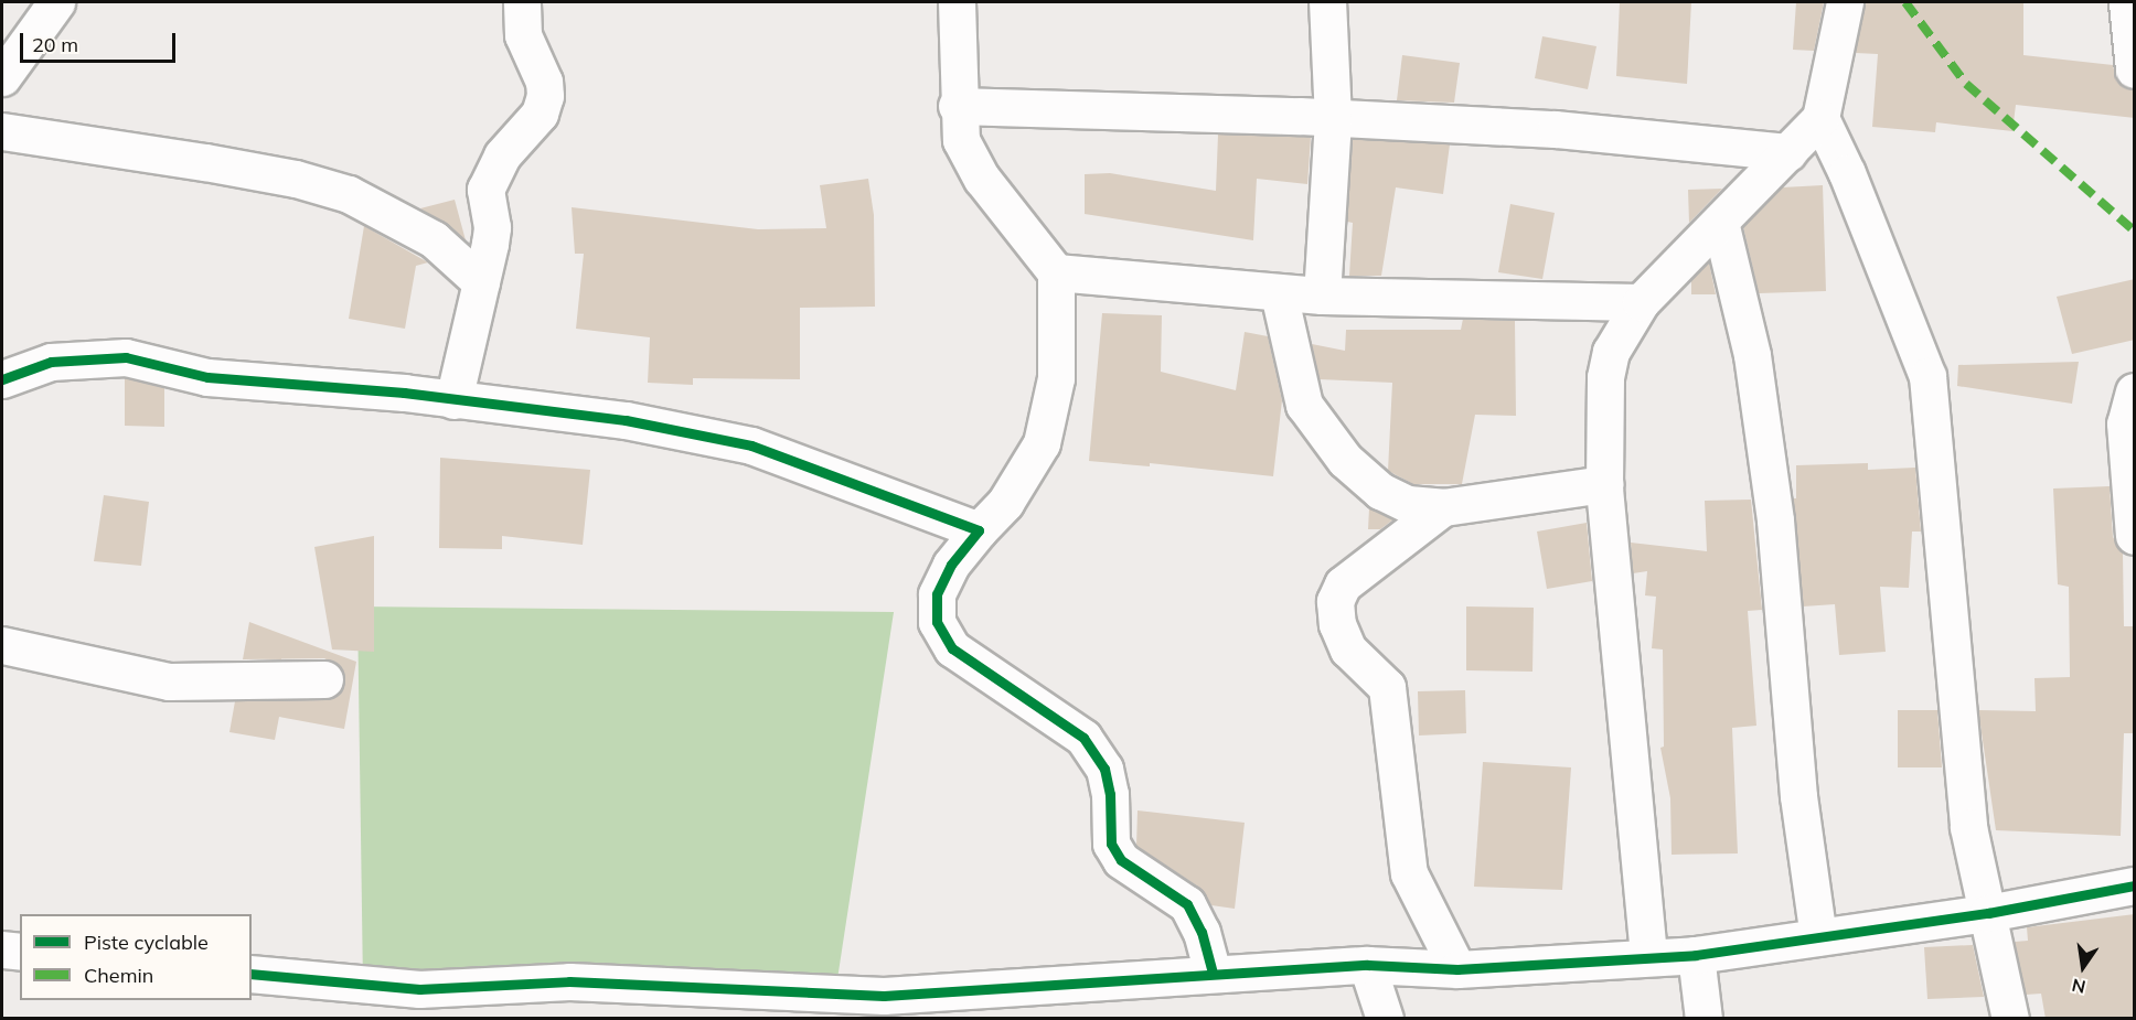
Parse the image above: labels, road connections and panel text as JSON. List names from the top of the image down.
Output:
{
  "legend": ["Piste cyclable", "Chemin"],
  "scale_bar": "20 m",
  "north": "bottom"
}
